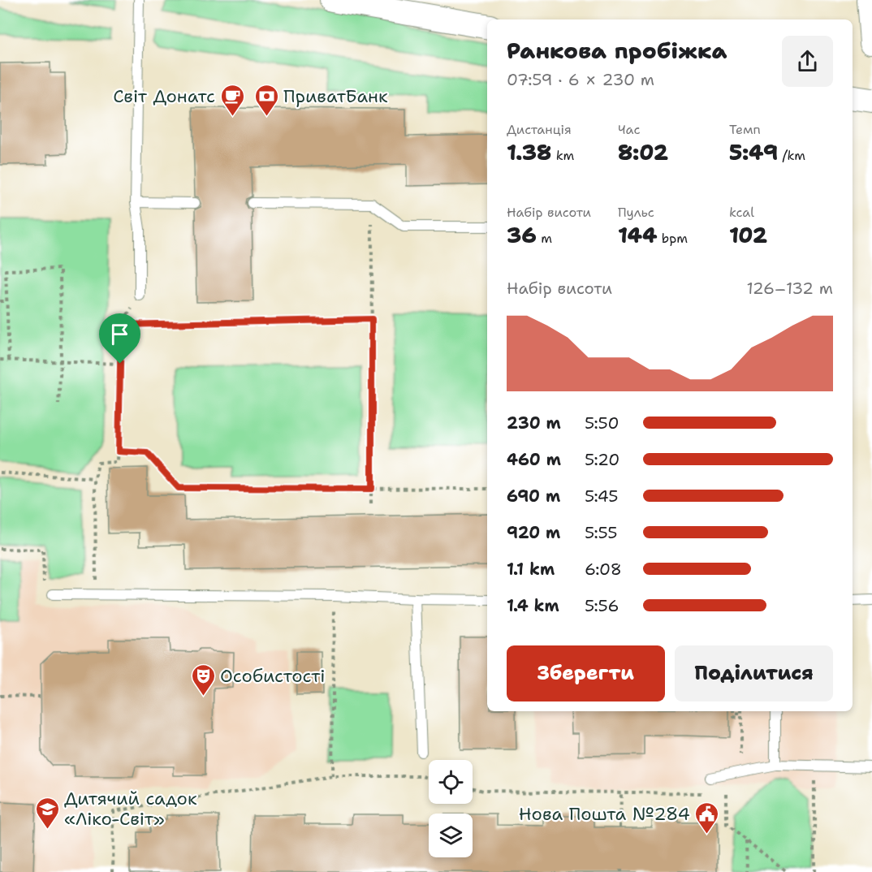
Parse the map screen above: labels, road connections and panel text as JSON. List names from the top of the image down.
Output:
{
  "places": {
    "cafe": ["Світ Донатс"],
    "bank": ["ПриватБанк"],
    "theatre": ["Особистості"],
    "school or university": ["Дитячий садок «Ліко-Світ»"],
    "public building": ["Нова Пошта №284"]
  },
  "page": {
    "heading": ["Ранкова пробіжка", "07:59 · 6 × 230 m"],
    "stats": [
      ["Дистанція", "1.38 km"],
      ["Час", "8:02"],
      ["Темп", "5:49 /km"],
      ["Набір висоти", "36 m"],
      ["Пульс", "144 bpm"],
      ["kcal", "102"]
    ],
    "chart": ["Набір висоти", "126–132 m"],
    "list": [
      {
        "name": "230 m",
        "note": "5:50"
      },
      {
        "name": "460 m",
        "note": "5:20"
      },
      {
        "name": "690 m",
        "note": "5:45"
      },
      {
        "name": "920 m",
        "note": "5:55"
      },
      {
        "name": "1.1 km",
        "note": "6:08"
      },
      {
        "name": "1.4 km",
        "note": "5:56"
      }
    ],
    "buttons": ["Зберегти", "Поділитися"]
  }
}
